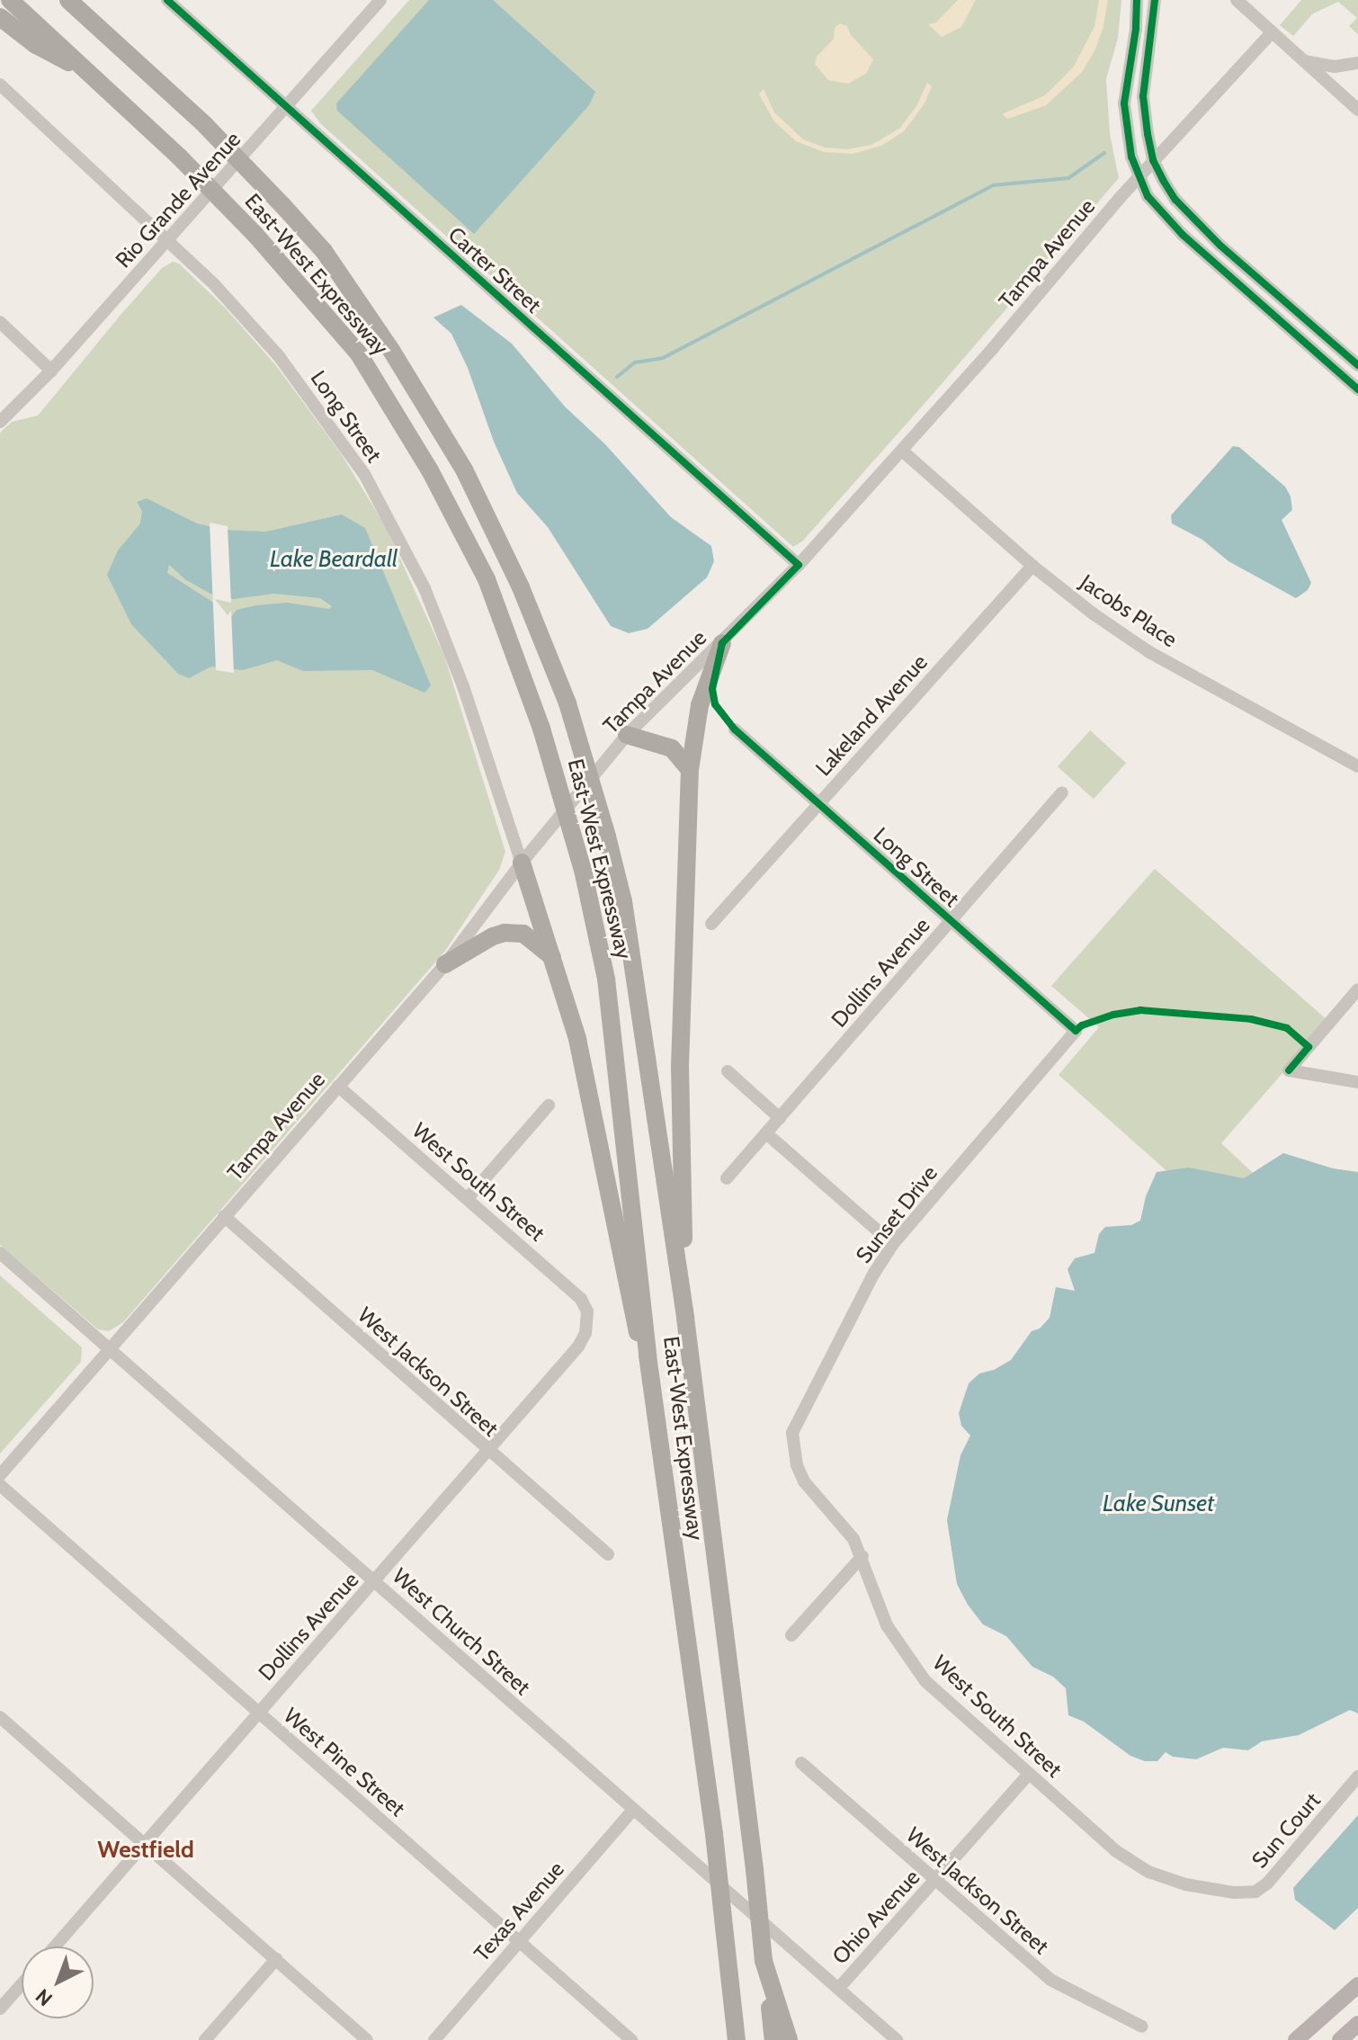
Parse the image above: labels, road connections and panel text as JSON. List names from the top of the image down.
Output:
{
  "streets": {
    "highway": ["East-West Expressway"],
    "street": [
      "Rio Grande Avenue",
      "Tampa Avenue",
      "Carter Street",
      "Long Street",
      "Jacobs Place",
      "Lakeland Avenue",
      "Dollins Avenue",
      "West South Street",
      "Sunset Drive",
      "West Jackson Street",
      "West Church Street",
      "West Pine Street",
      "Sun Court",
      "Texas Avenue",
      "Ohio Avenue"
    ]
  },
  "crossings": [
    ["Rio Grande Avenue", "Carter Street"],
    ["Rio Grande Avenue", "Long Street"],
    ["Tampa Avenue", "Carter Street"],
    ["Tampa Avenue", "Long Street"],
    ["Tampa Avenue", "Jacobs Place"],
    ["Tampa Avenue", "West South Street"],
    ["Tampa Avenue", "West Jackson Street"],
    ["Tampa Avenue", "West Church Street"],
    ["Long Street", "Lakeland Avenue"],
    ["Long Street", "Dollins Avenue"],
    ["Long Street", "Sunset Drive"],
    ["Jacobs Place", "Lakeland Avenue"],
    ["Dollins Avenue", "West South Street"],
    ["Dollins Avenue", "West Jackson Street"],
    ["Dollins Avenue", "West Church Street"],
    ["Dollins Avenue", "West Pine Street"],
    ["West South Street", "Sunset Drive"],
    ["West South Street", "Sun Court"],
    ["West South Street", "Ohio Avenue"],
    ["West Jackson Street", "Ohio Avenue"],
    ["West Church Street", "Texas Avenue"],
    ["West Church Street", "Ohio Avenue"],
    ["West Pine Street", "Texas Avenue"]
  ],
  "districts": ["Westfield"],
  "water": ["Lake Beardall", "Lake Sunset"],
  "north": "bottom left"
}
